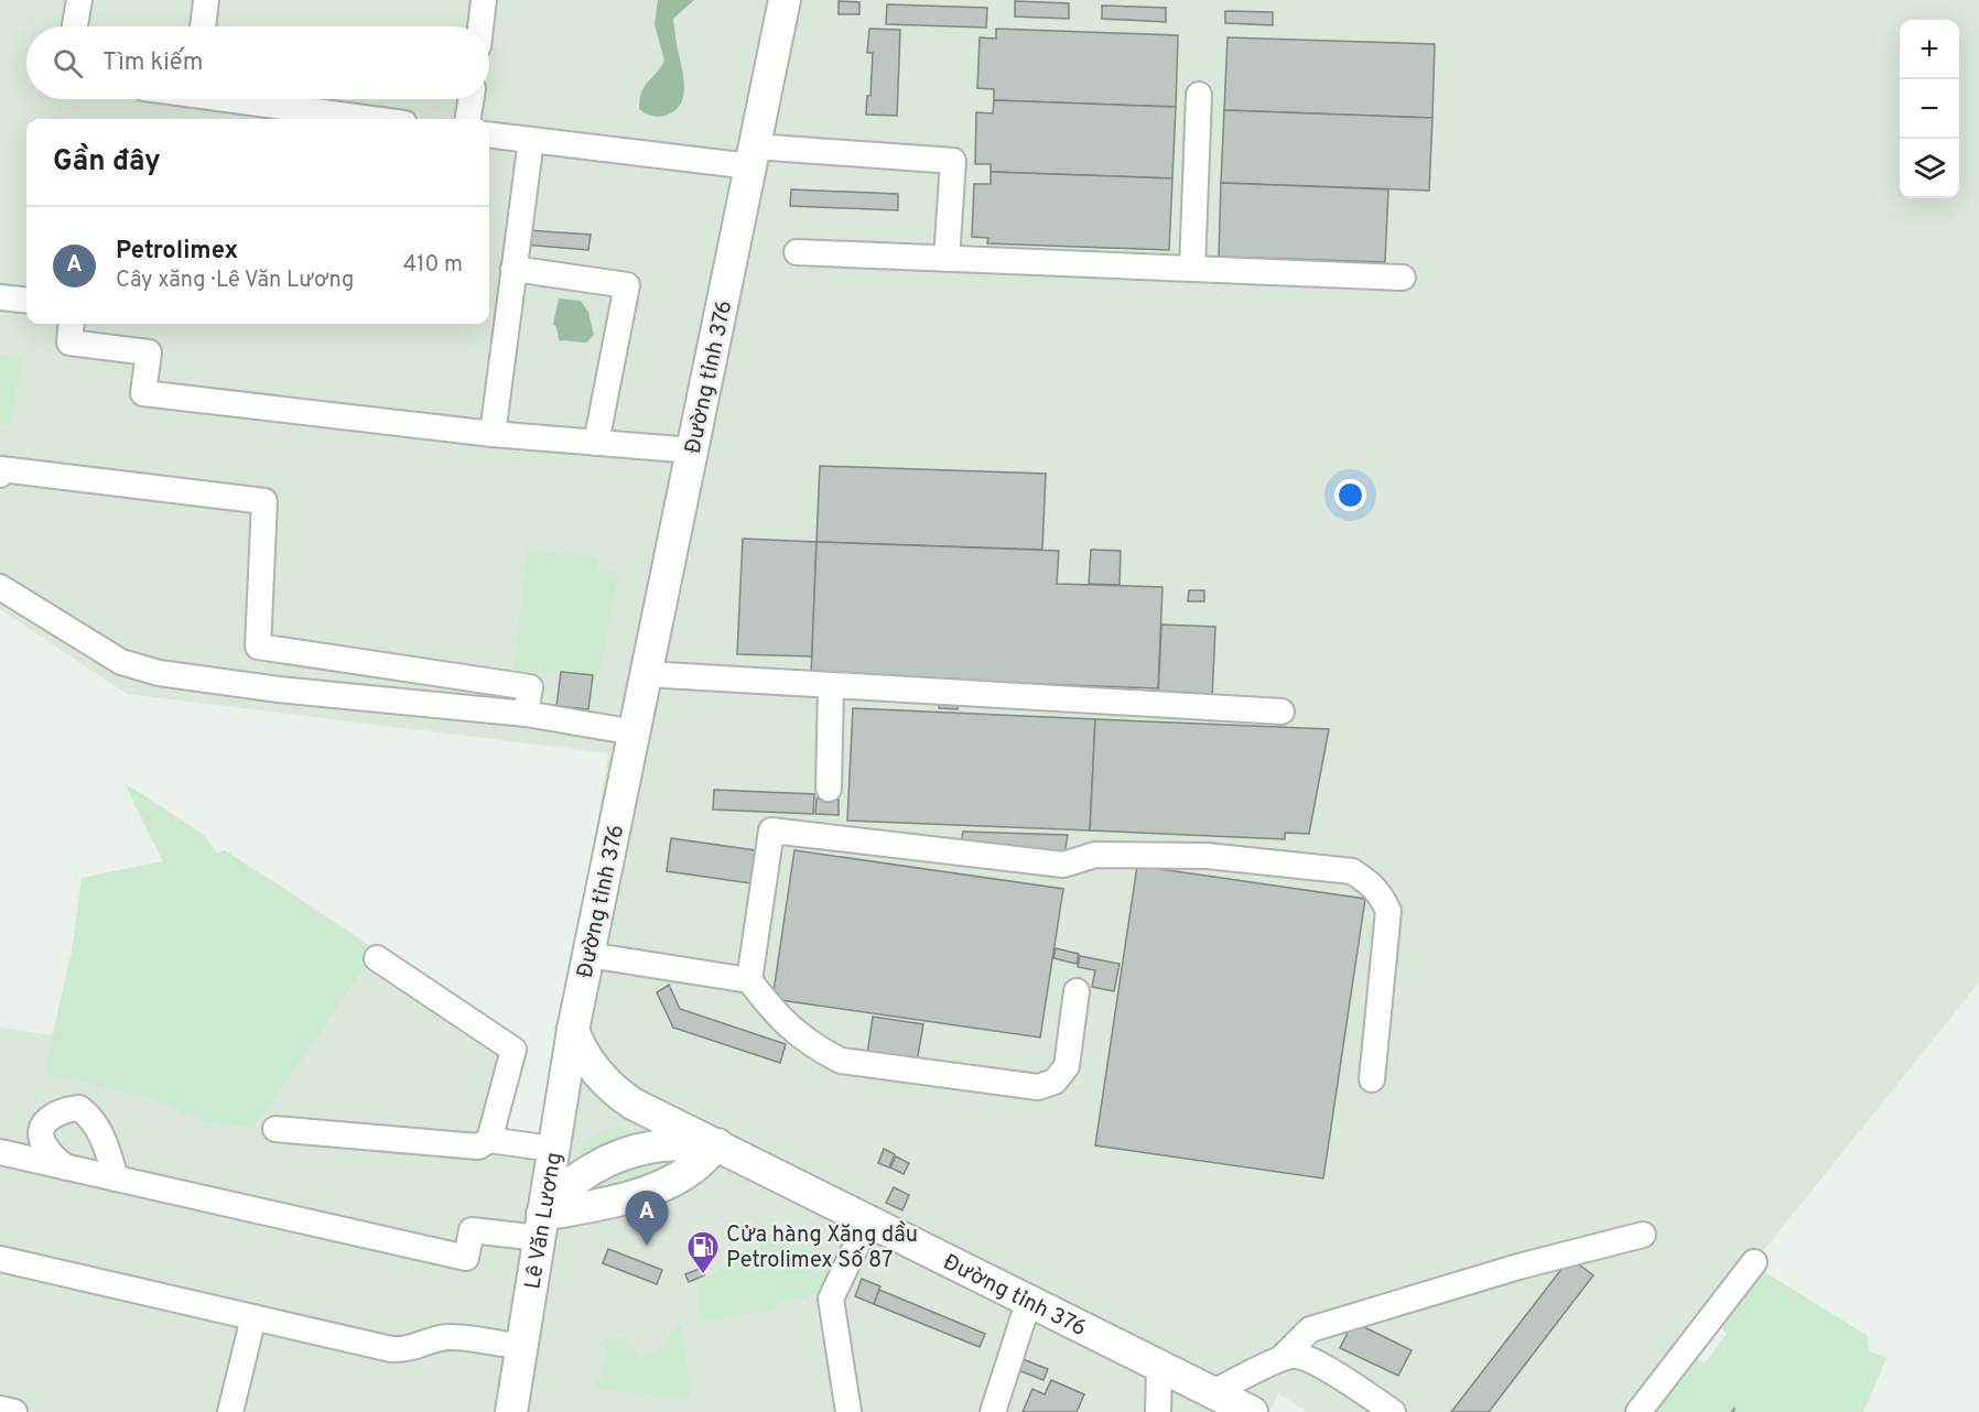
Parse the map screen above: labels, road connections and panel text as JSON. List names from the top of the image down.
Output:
{
  "streets": {
    "main road": ["Đường tỉnh 376", "Lê Văn Lương"]
  },
  "crossings": [
    ["Đường tỉnh 376", "Lê Văn Lương"]
  ],
  "places": {
    "fuel station": ["Cửa hàng Xăng dầu Petrolimex Số 87"]
  },
  "page": {
    "map_buttons": ["+", "−"],
    "search": "Tìm kiếm",
    "heading": "Gần đây",
    "list": [
      {
        "mark": "A",
        "name": "Petrolimex",
        "note": "Cây xăng · Lê Văn Lương",
        "value": "410 m"
      }
    ],
    "pins": "A"
  }
}
